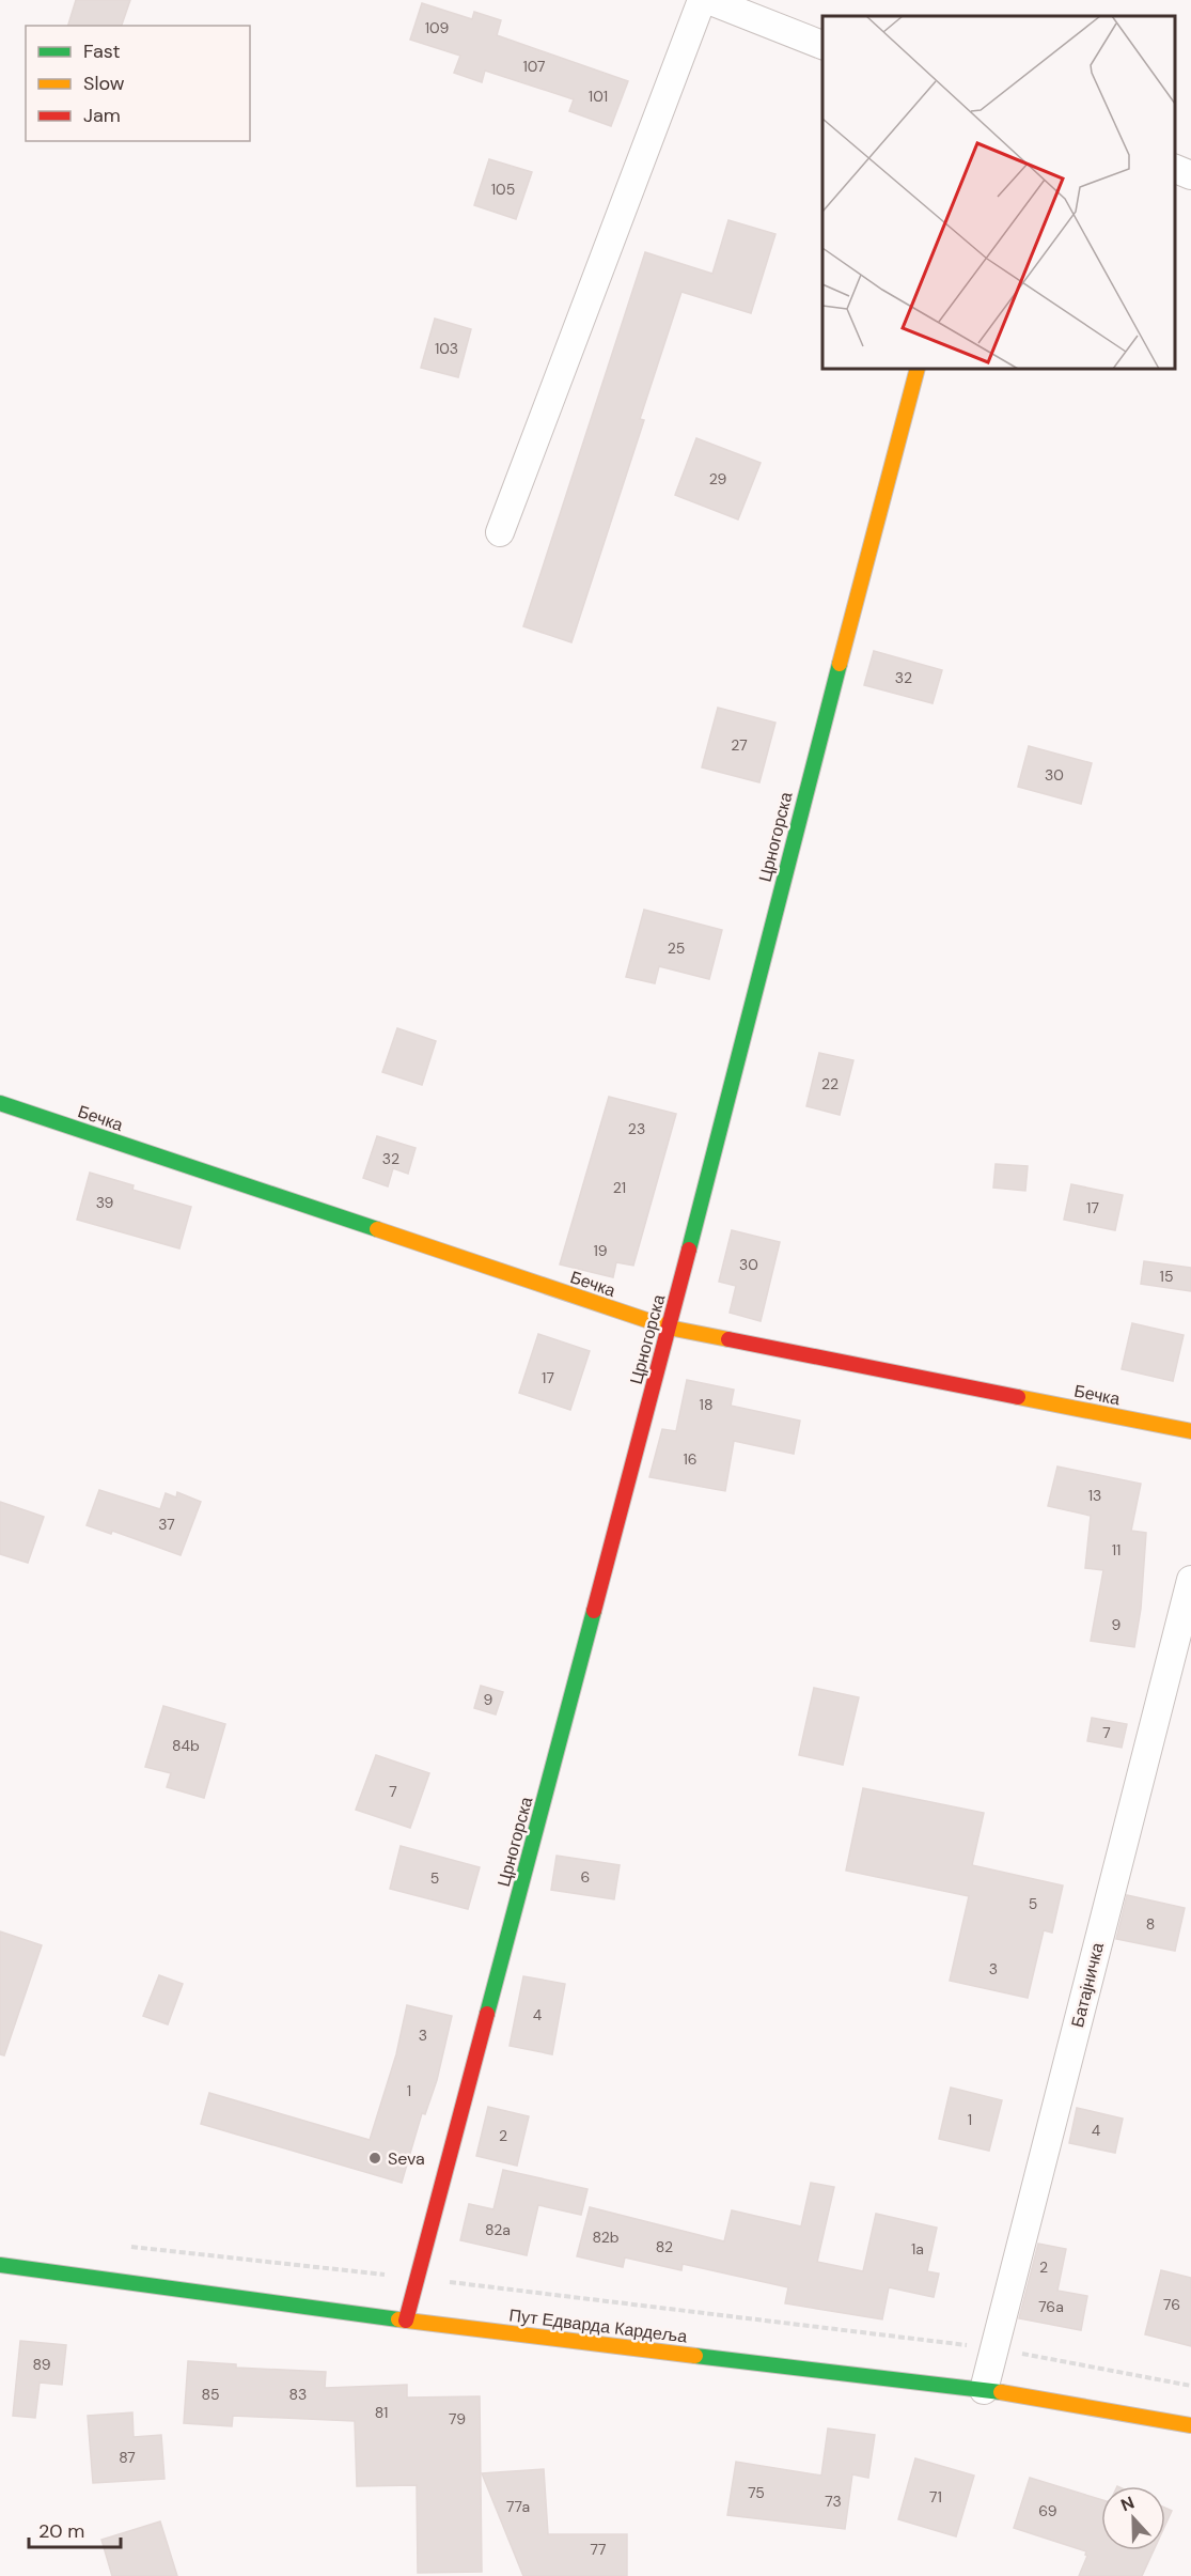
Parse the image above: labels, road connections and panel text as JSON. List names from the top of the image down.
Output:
{
  "streets": {
    "street": [
      "Црногорска",
      "Бечка",
      "Батајничка",
      "Пут Едварда Кардеља"
    ]
  },
  "crossings": [
    ["Црногорска", "Бечка"],
    ["Црногорска", "Пут Едварда Кардеља"],
    ["Батајничка", "Пут Едварда Кардеља"]
  ],
  "places": ["Seva"],
  "house_numbers": [
    "109",
    "107",
    "101",
    "105",
    "103",
    "29",
    "32",
    "27",
    "30",
    "25",
    "22",
    "23",
    "32",
    "21",
    "39",
    "17",
    "19",
    "30",
    "15",
    "17",
    "18",
    "16",
    "13",
    "37",
    "11",
    "9",
    "9",
    "7",
    "84b",
    "7",
    "6",
    "5",
    "5",
    "8",
    "3",
    "4",
    "3",
    "1",
    "1",
    "4",
    "2",
    "82a",
    "82b",
    "82",
    "1a",
    "2",
    "76",
    "76a",
    "89",
    "85",
    "83",
    "81",
    "79",
    "87",
    "75",
    "71",
    "73",
    "77a",
    "69",
    "77"
  ],
  "legend": ["Fast", "Slow", "Jam"],
  "scale_bar": "20 m",
  "north": "top"
}
